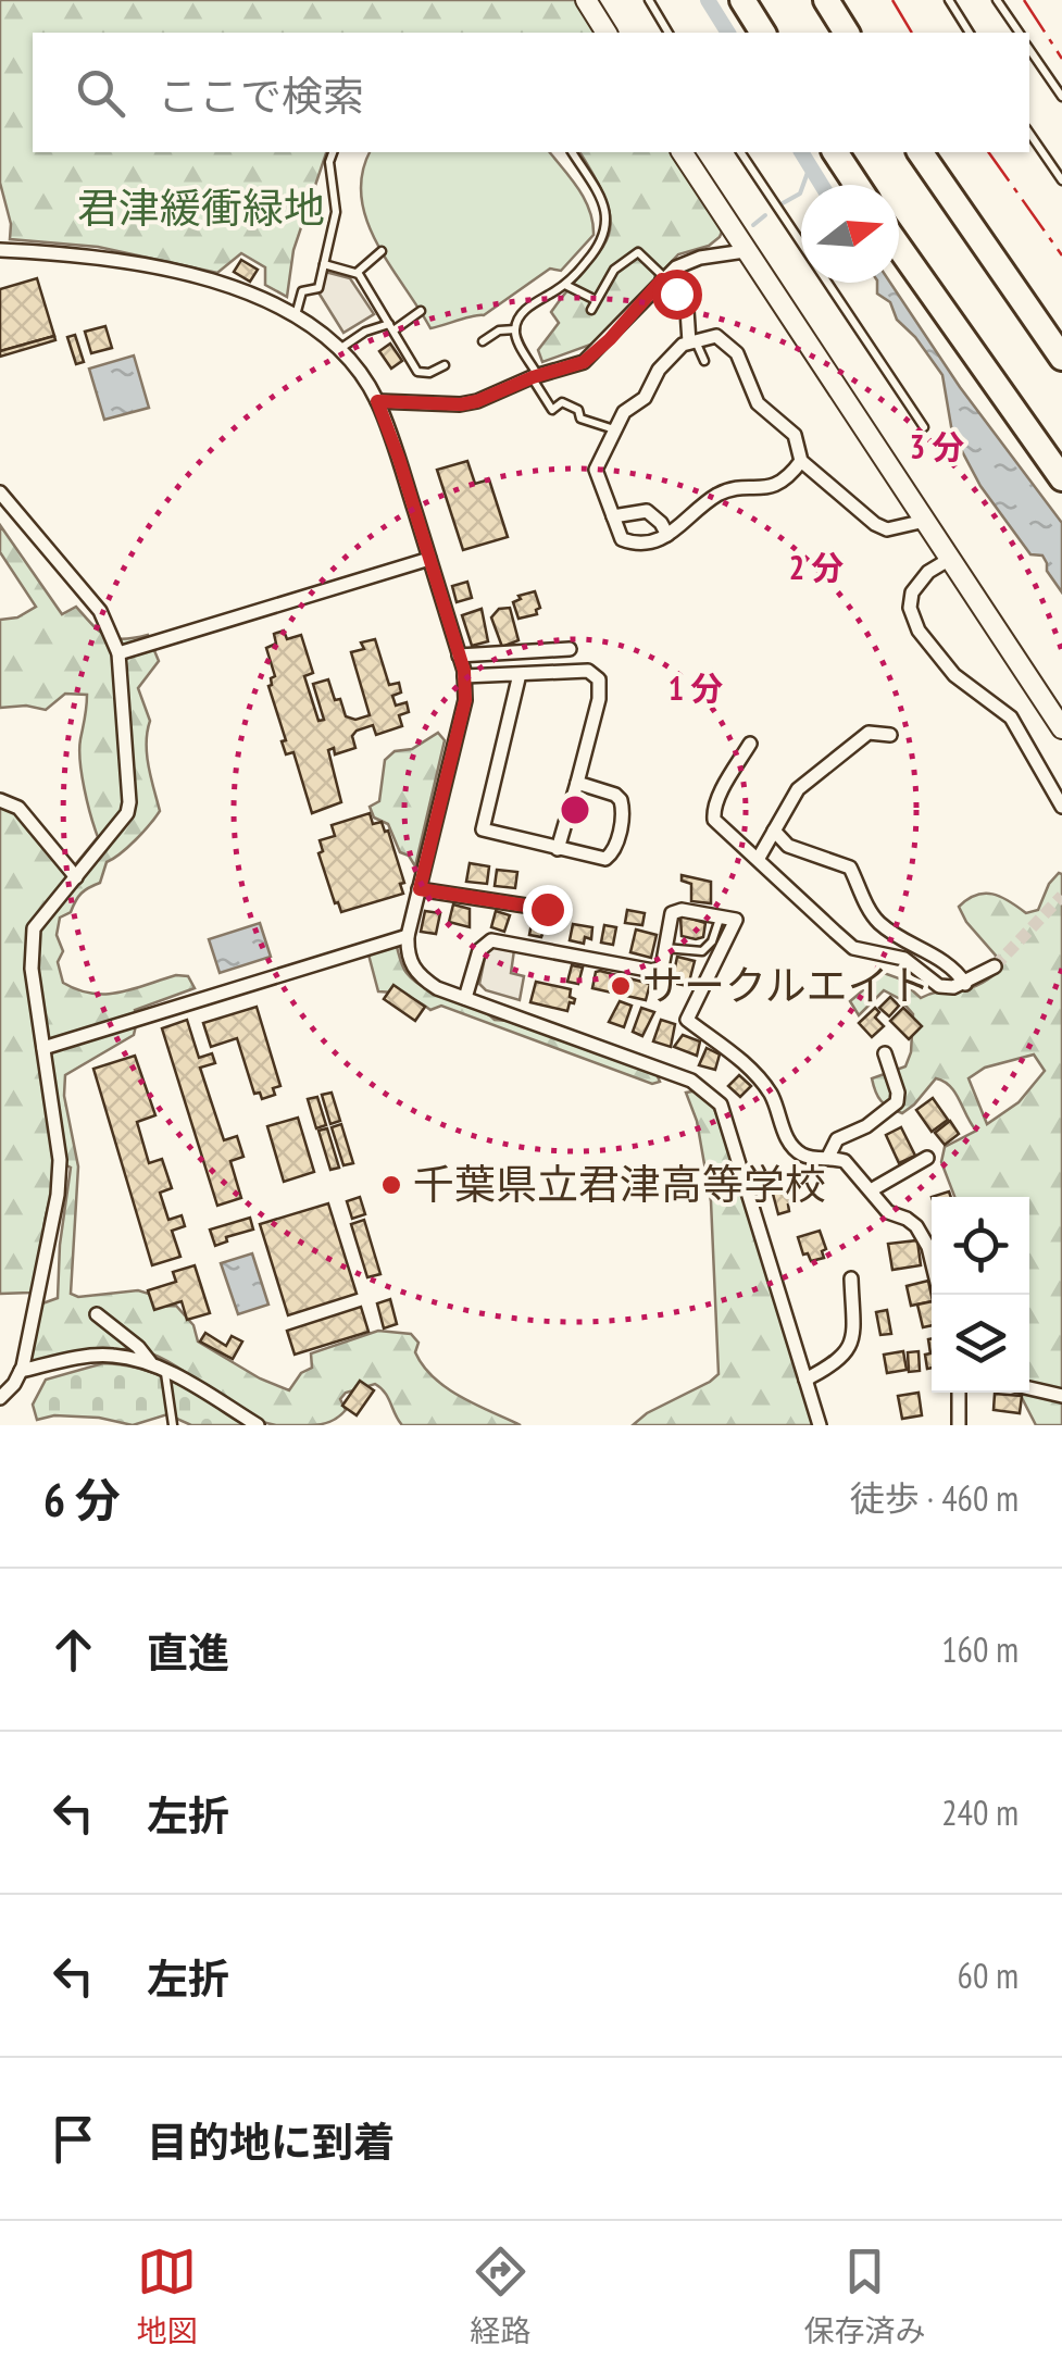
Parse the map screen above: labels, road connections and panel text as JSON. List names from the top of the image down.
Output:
{
  "parks": ["君津緩衝緑地"],
  "places": ["サークルエイト", "千葉県立君津高等学校"],
  "north": "right",
  "page": {
    "search": "ここで検索",
    "heading": ["6 分", "徒歩 · 460 m"],
    "list": [
      ["直進", "160 m"],
      ["左折", "240 m"],
      ["左折", "60 m"],
      "目的地に到着"
    ],
    "nav": ["地図", "経路", "保存済み"]
  },
  "rings": ["3 分", "2 分", "1 分"]
}
